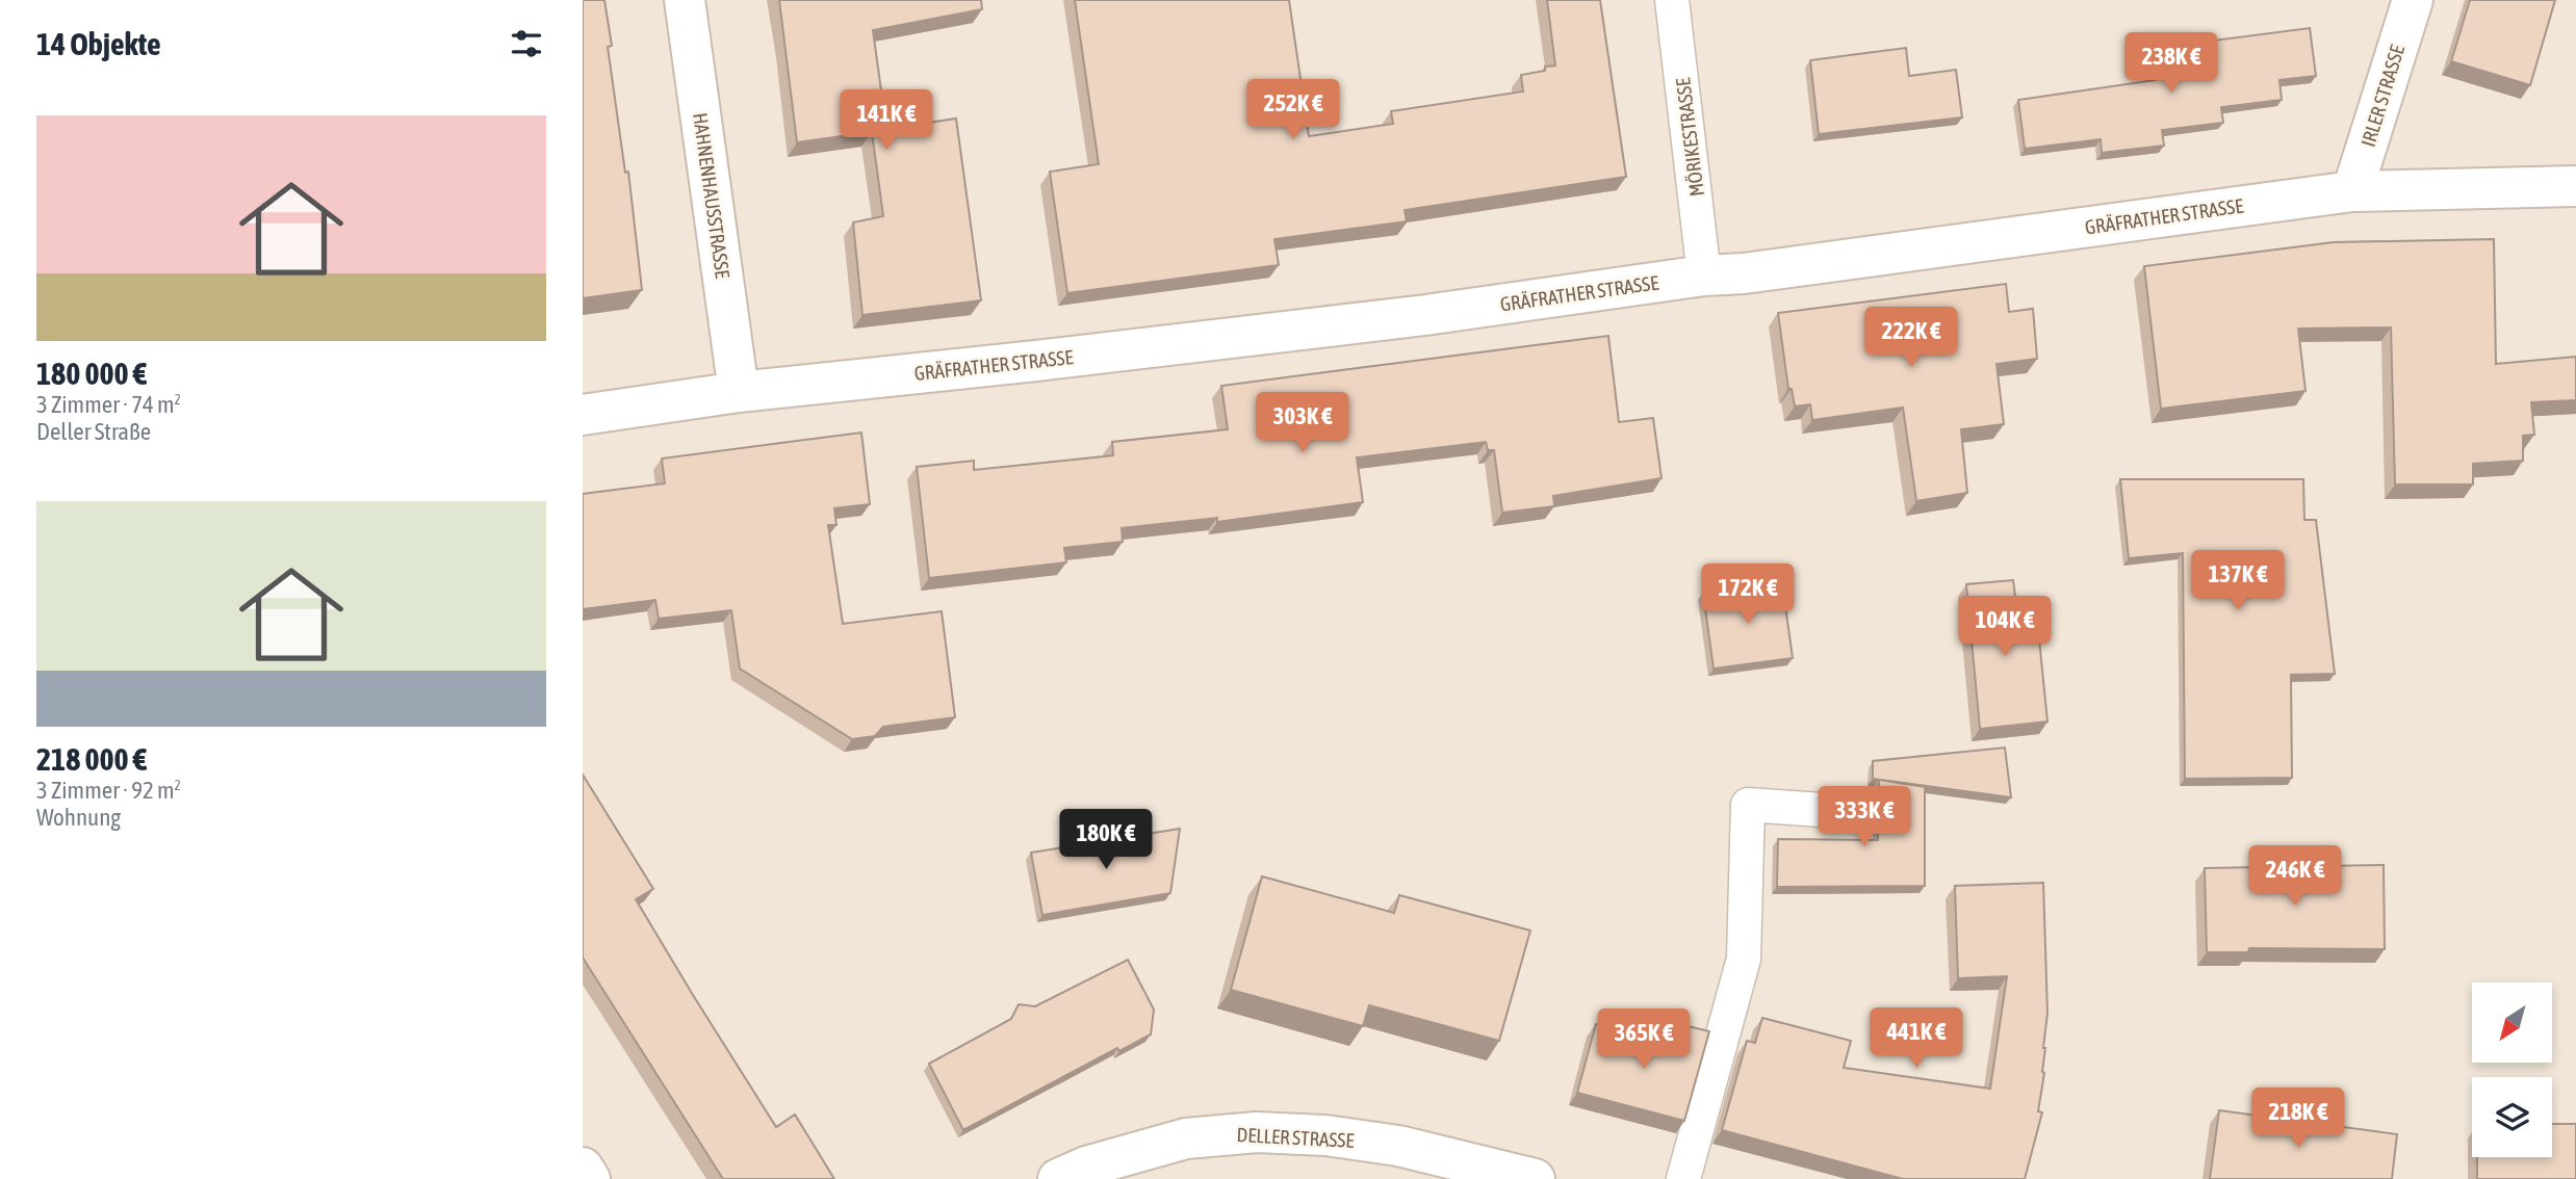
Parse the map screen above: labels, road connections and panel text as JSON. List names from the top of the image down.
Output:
{
  "streets": {
    "street": [
      "IRLER STRASSE",
      "HAHNENHAUSSTRASSE",
      "GRÄFRATHER STRASSE",
      "DELLER STRASSE"
    ],
    "lane": ["MÖRIKESTRASSE"]
  },
  "crossings": [
    ["IRLER STRASSE", "GRÄFRATHER STRASSE"],
    ["MÖRIKESTRASSE", "GRÄFRATHER STRASSE"],
    ["HAHNENHAUSSTRASSE", "GRÄFRATHER STRASSE"]
  ],
  "north": "bottom left",
  "page": {
    "heading": "14 Objekte",
    "price": [
      "238K €",
      "252K €",
      "141K €",
      "222K €",
      "303K €",
      "137K €",
      "172K €",
      "104K €",
      "333K €",
      "180K €",
      "246K €",
      "441K €",
      "365K €",
      "218K €"
    ],
    "list": [
      {
        "name": "180 000 €",
        "note": "3 Zimmer · 74 m² · Deller Straße"
      },
      {
        "name": "218 000 €",
        "note": "3 Zimmer · 92 m² · Wohnung"
      }
    ]
  }
}
